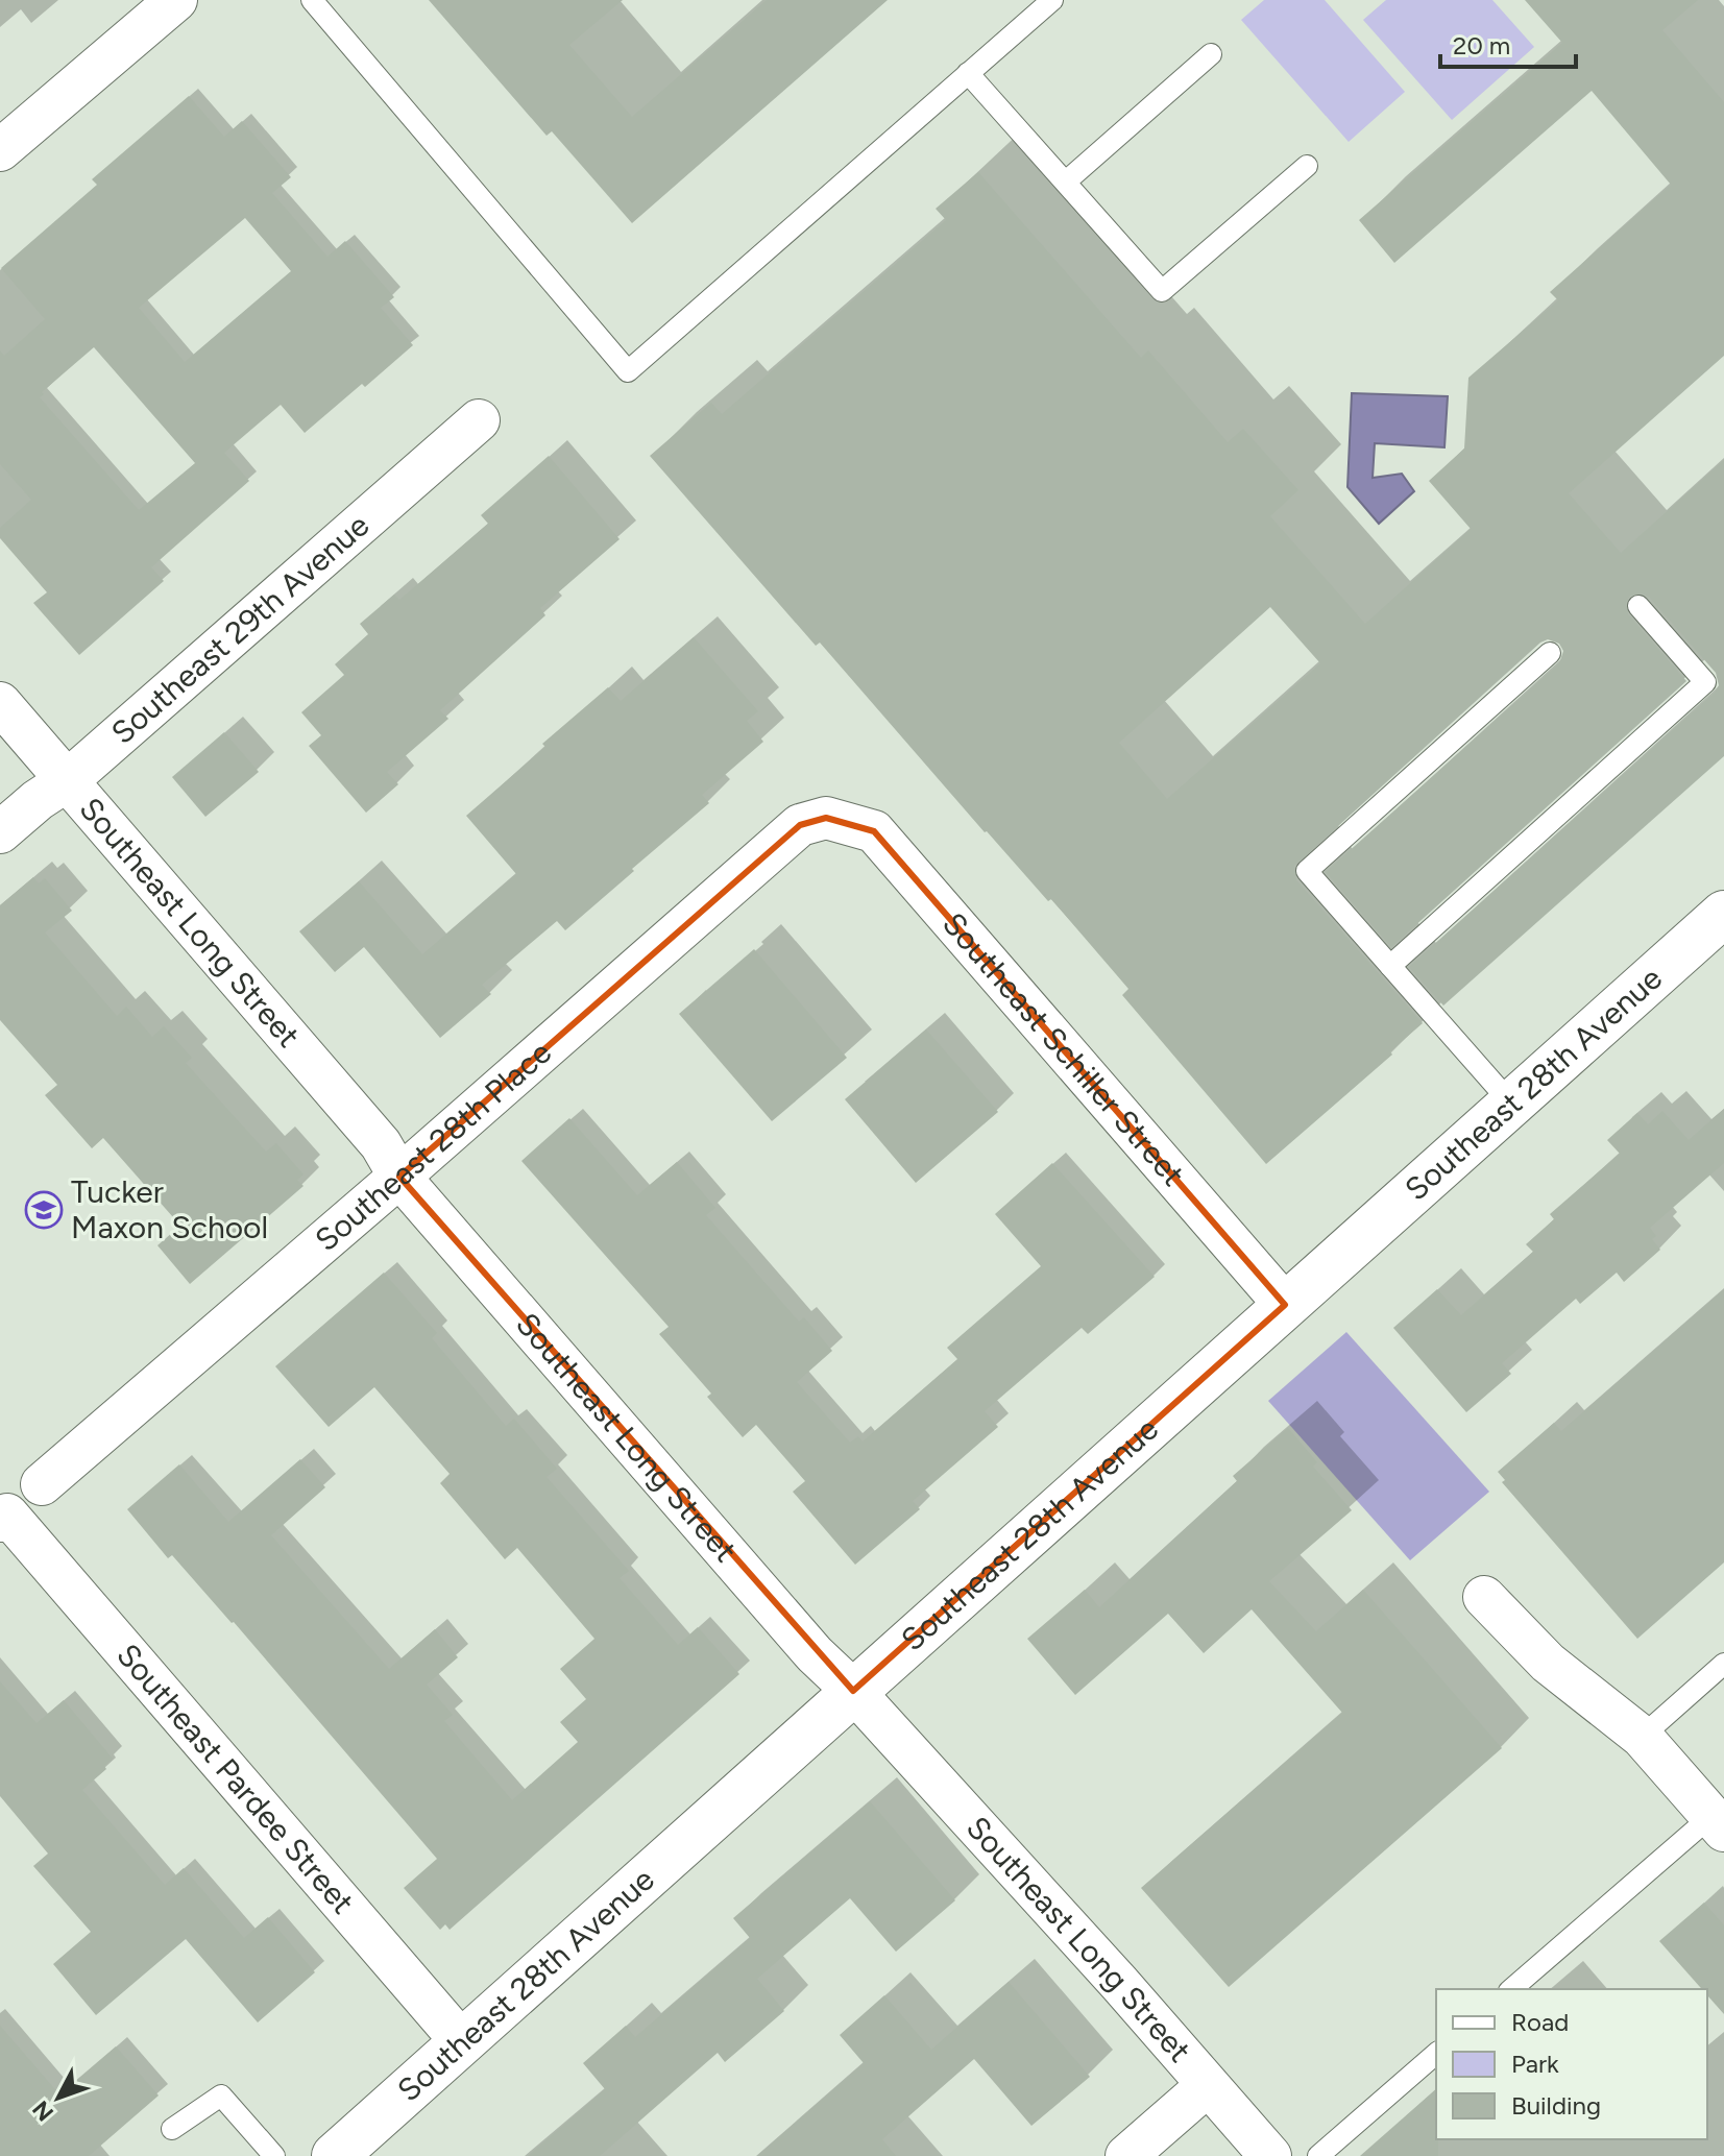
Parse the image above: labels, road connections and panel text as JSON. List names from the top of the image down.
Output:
{
  "streets": {
    "street": [
      "Southeast 29th Avenue",
      "Southeast Long Street",
      "Southeast Schiller Street",
      "Southeast 28th Avenue",
      "Southeast 28th Place",
      "Southeast Pardee Street"
    ]
  },
  "crossings": [
    ["Southeast 29th Avenue", "Southeast Long Street"],
    ["Southeast Long Street", "Southeast 28th Avenue"],
    ["Southeast Long Street", "Southeast 28th Place"],
    ["Southeast Schiller Street", "Southeast 28th Avenue"],
    ["Southeast Schiller Street", "Southeast 28th Place"],
    ["Southeast 28th Avenue", "Southeast Pardee Street"]
  ],
  "places": {
    "school or university": ["Tucker Maxon School"]
  },
  "legend": ["Road", "Park", "Building"],
  "scale_bar": "20 m",
  "north": "bottom left"
}
